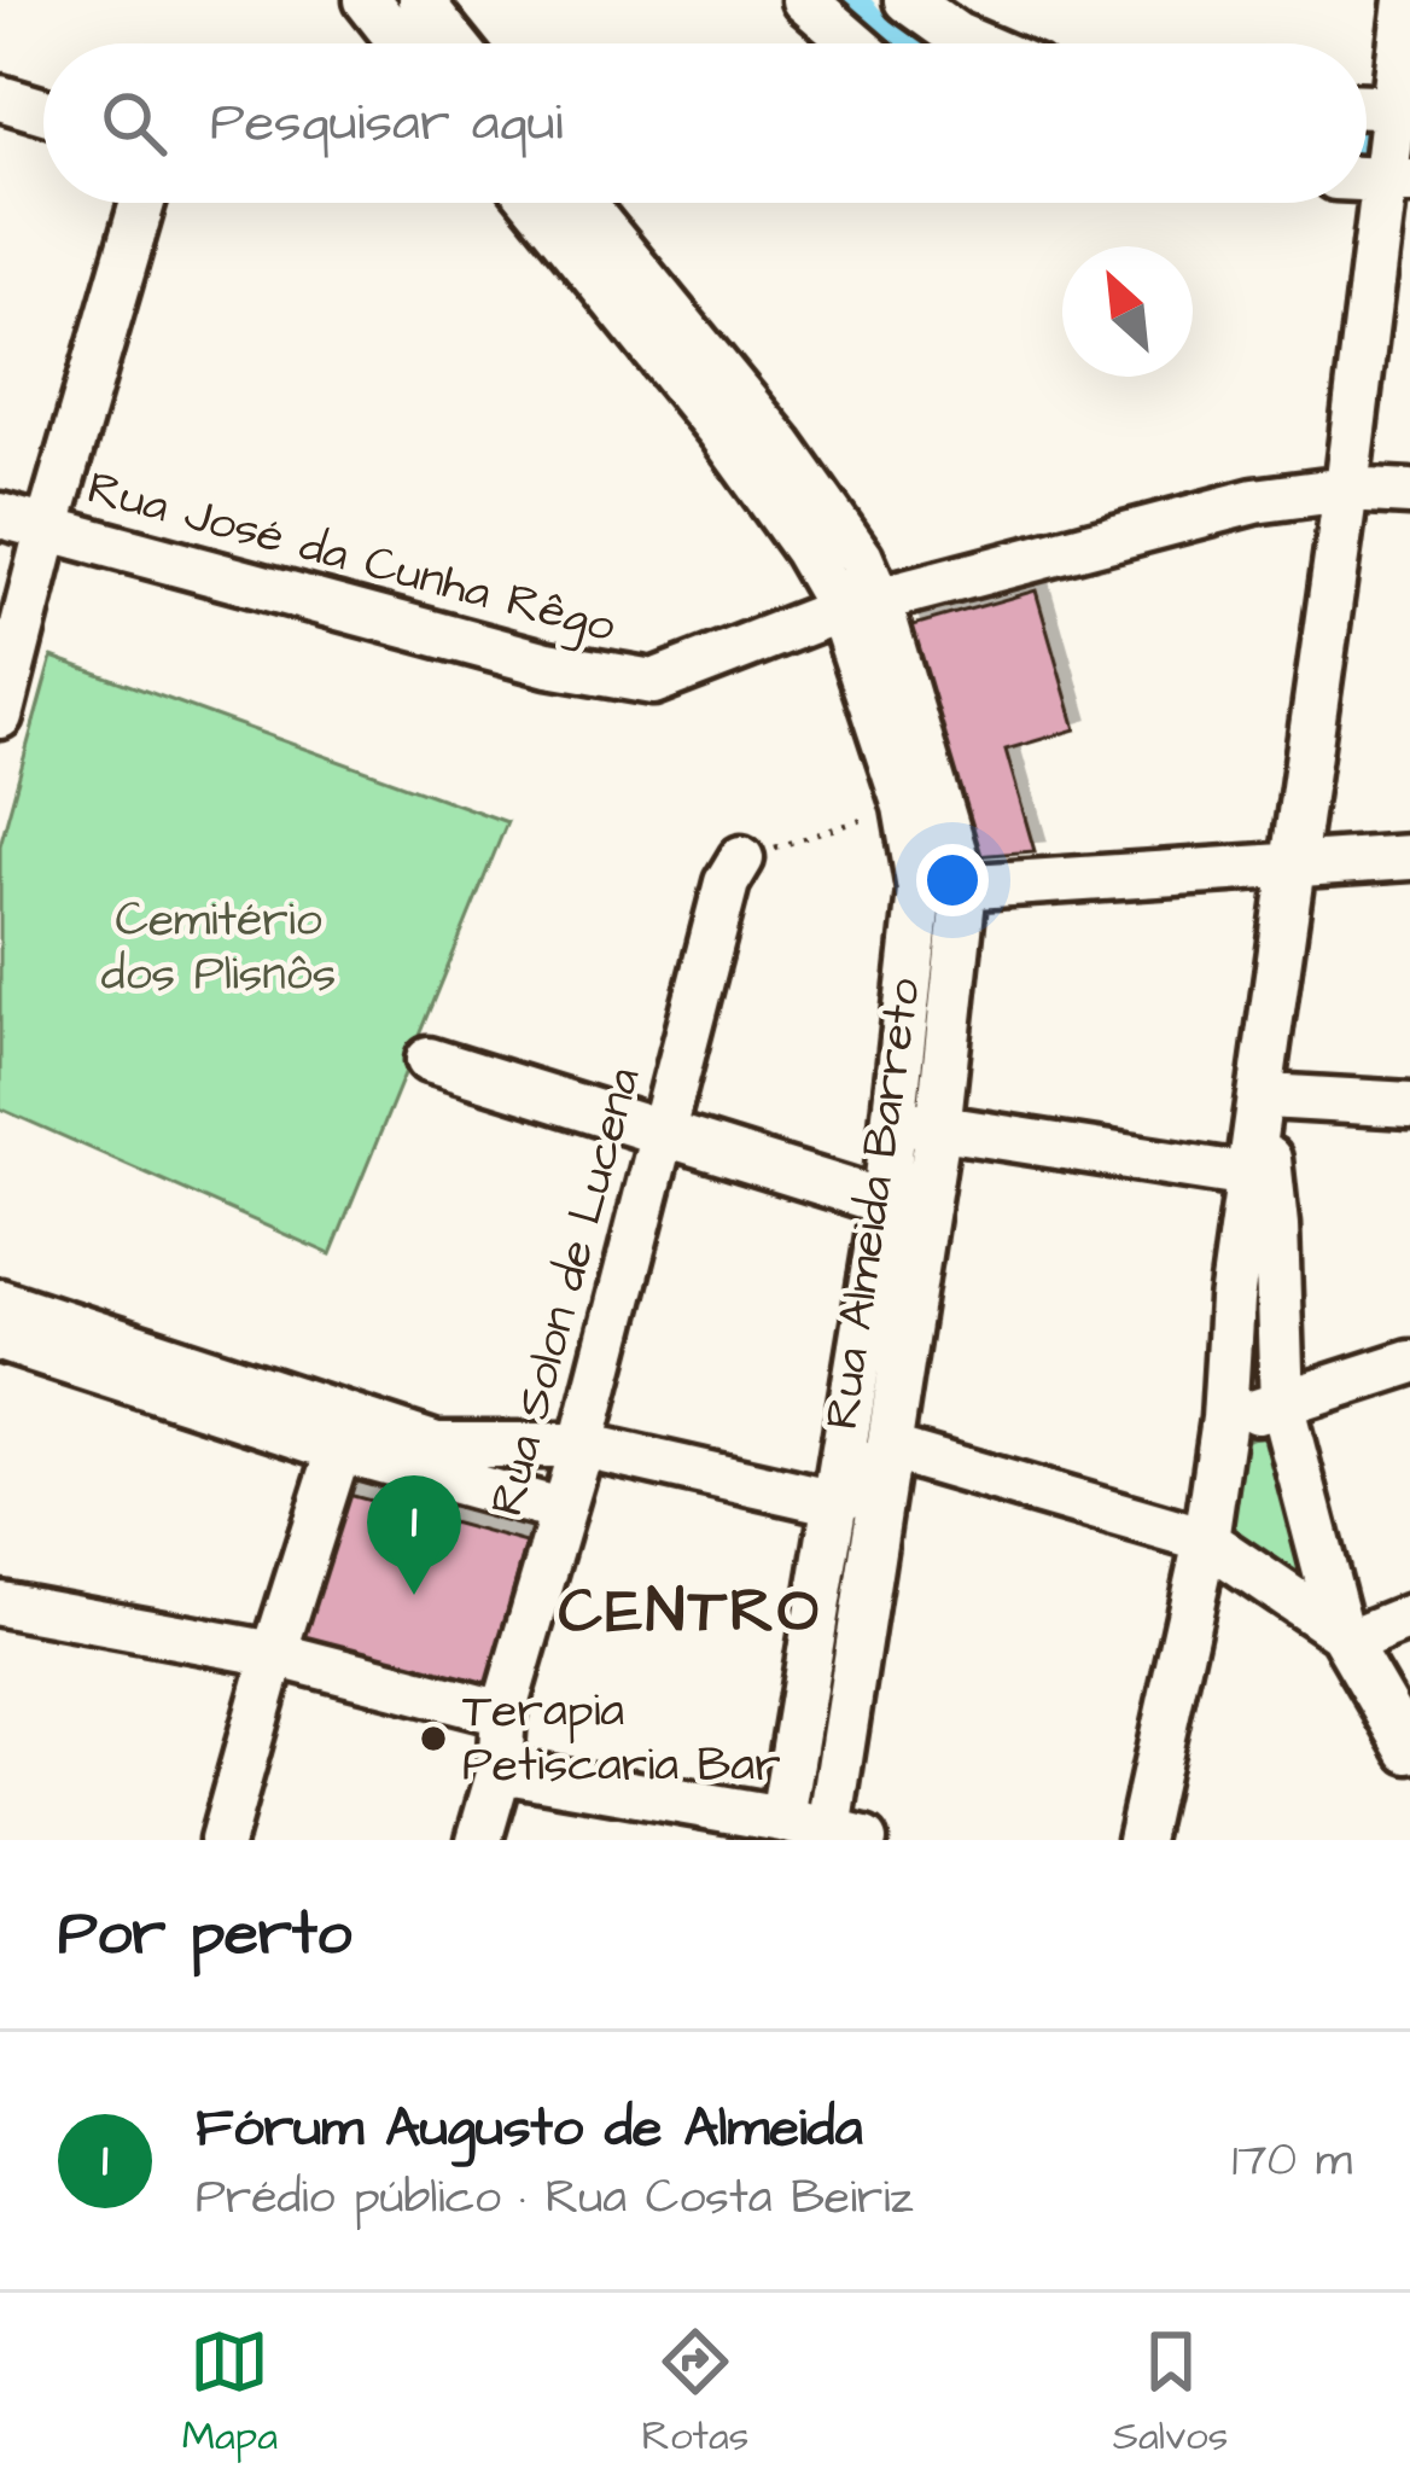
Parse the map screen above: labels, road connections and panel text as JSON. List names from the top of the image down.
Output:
{
  "streets": {
    "street": ["Rua José da Cunha Rêgo", "Rua Almeida Barreto", "Rua Solon de Lucena"]
  },
  "crossings": [
    ["Rua José da Cunha Rêgo", "Rua Almeida Barreto"]
  ],
  "districts": ["CENTRO"],
  "parks": ["Cemitério dos Plisnôs"],
  "places": ["Terapia Petiscaria Bar"],
  "north": "top left",
  "page": {
    "search": "Pesquisar aqui",
    "pins": "1",
    "heading": "Por perto",
    "list": [
      {
        "mark": "1",
        "name": "Fórum Augusto de Almeida",
        "note": "Prédio público · Rua Costa Beiriz",
        "value": "170 m"
      }
    ],
    "nav": ["Mapa", "Rotas", "Salvos"]
  }
}
